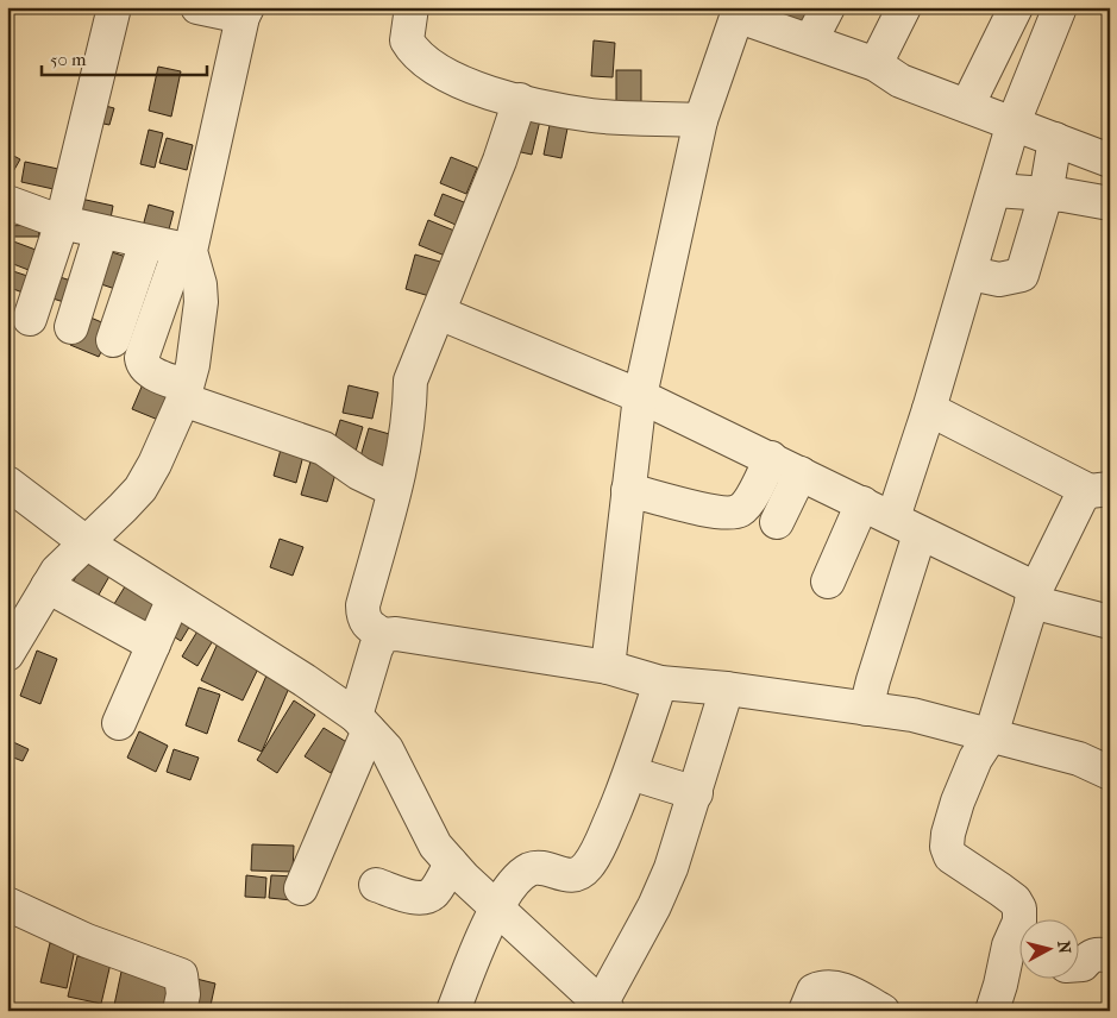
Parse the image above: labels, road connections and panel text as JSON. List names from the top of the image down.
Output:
{
  "scale_bar": "50 m",
  "north": "right"
}
